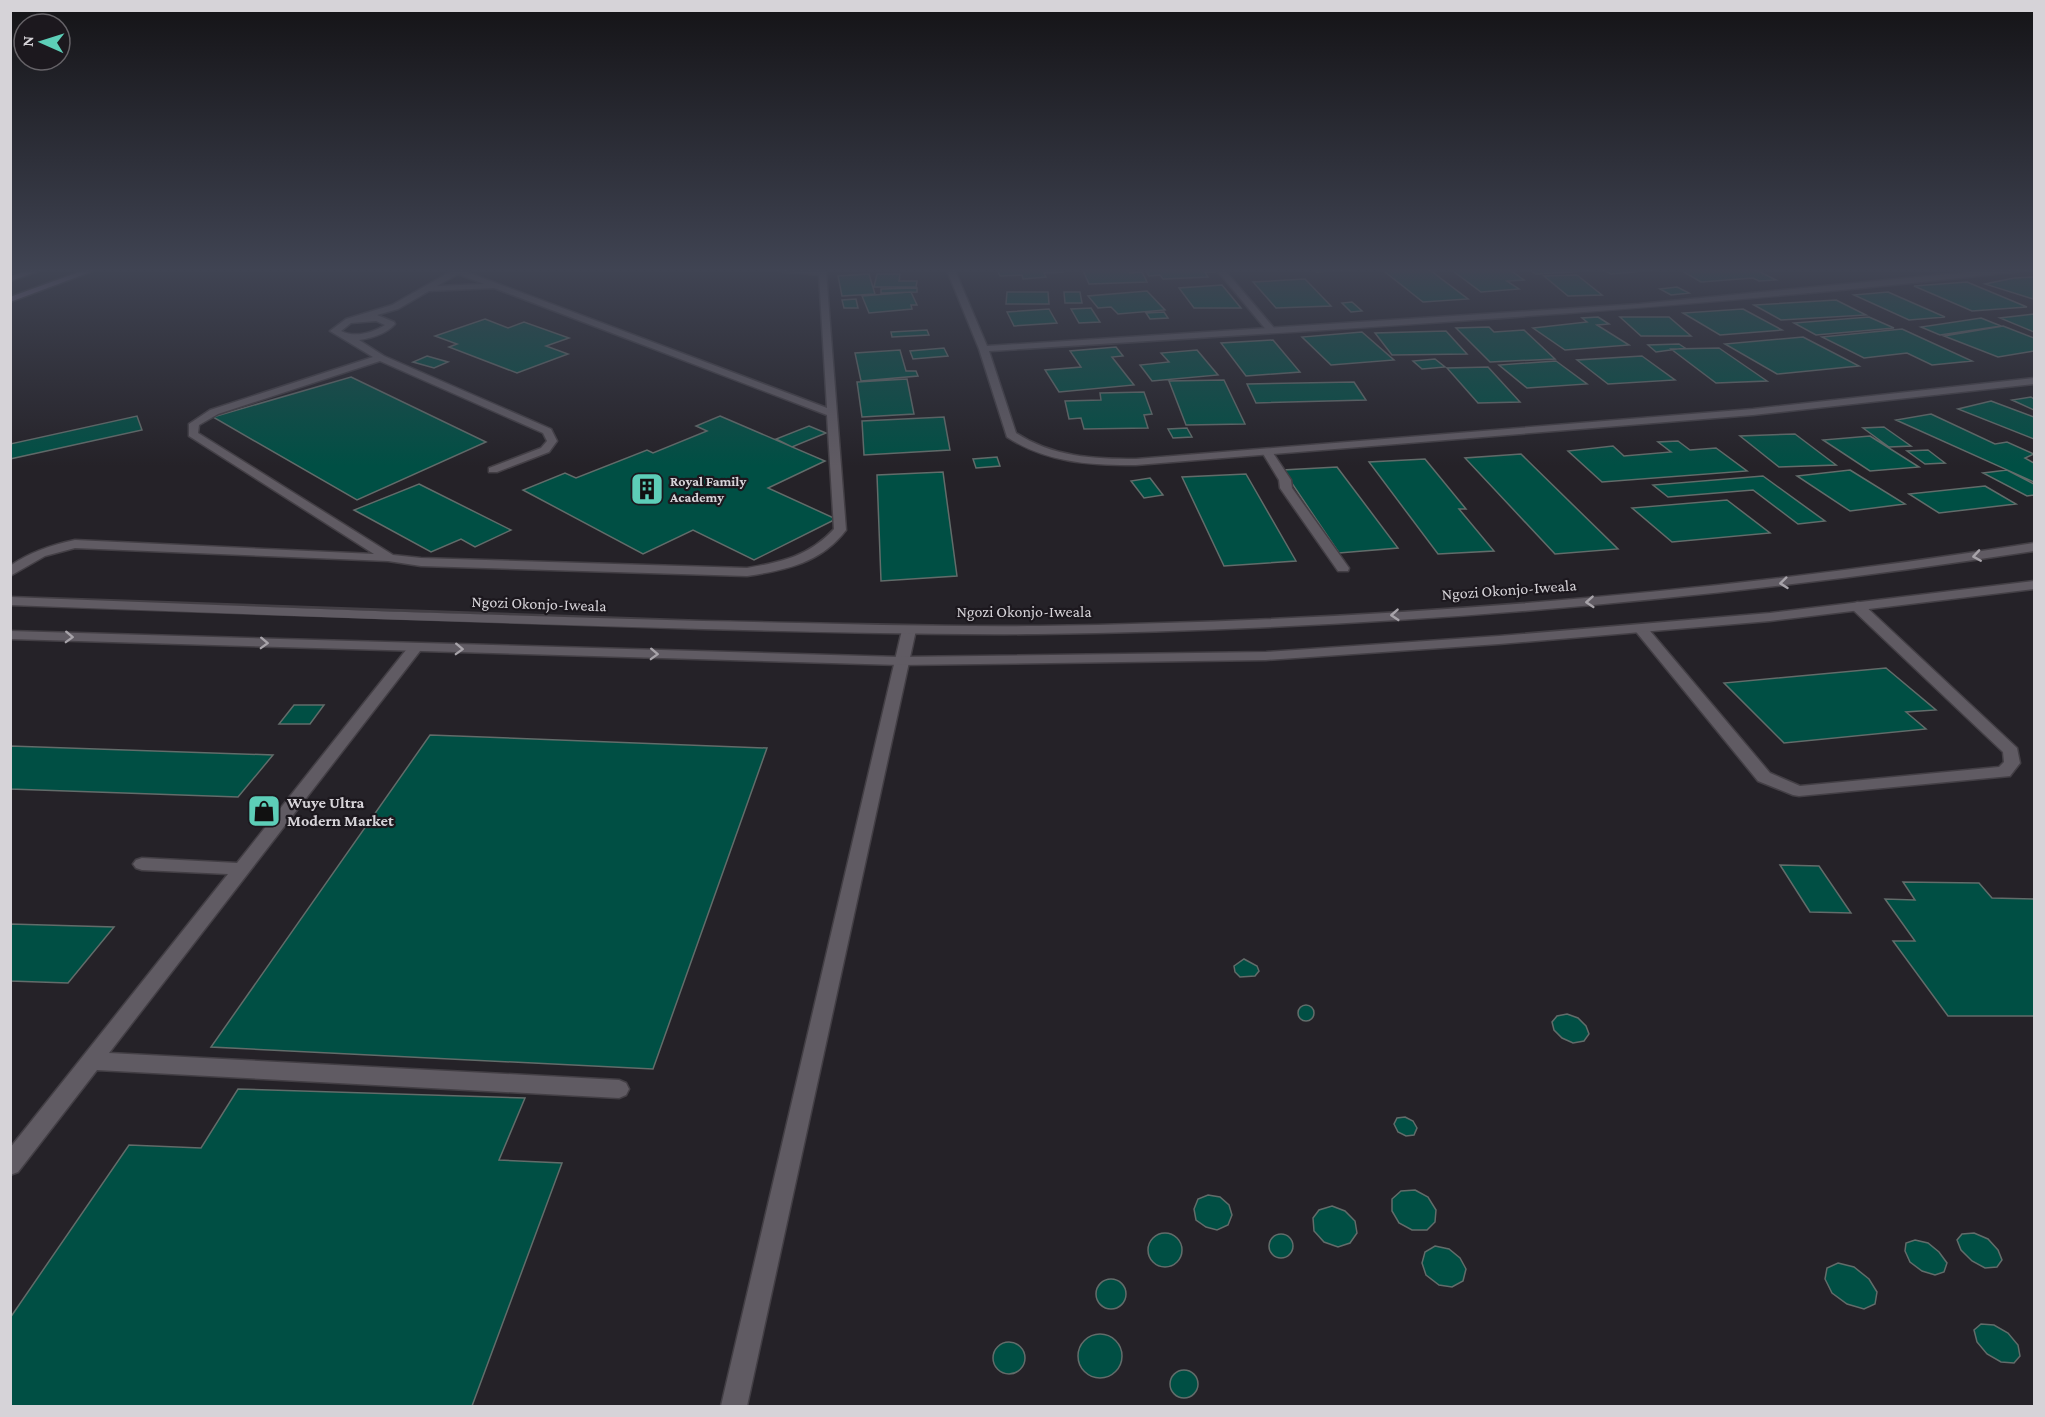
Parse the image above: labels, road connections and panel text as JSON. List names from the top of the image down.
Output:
{
  "streets": {
    "street": ["Ngozi Okonjo-Iweala"]
  },
  "places": {
    "building": ["Royal Family Academy"],
    "shop": ["Wuye Ultra Modern Market"]
  },
  "north": "left"
}
